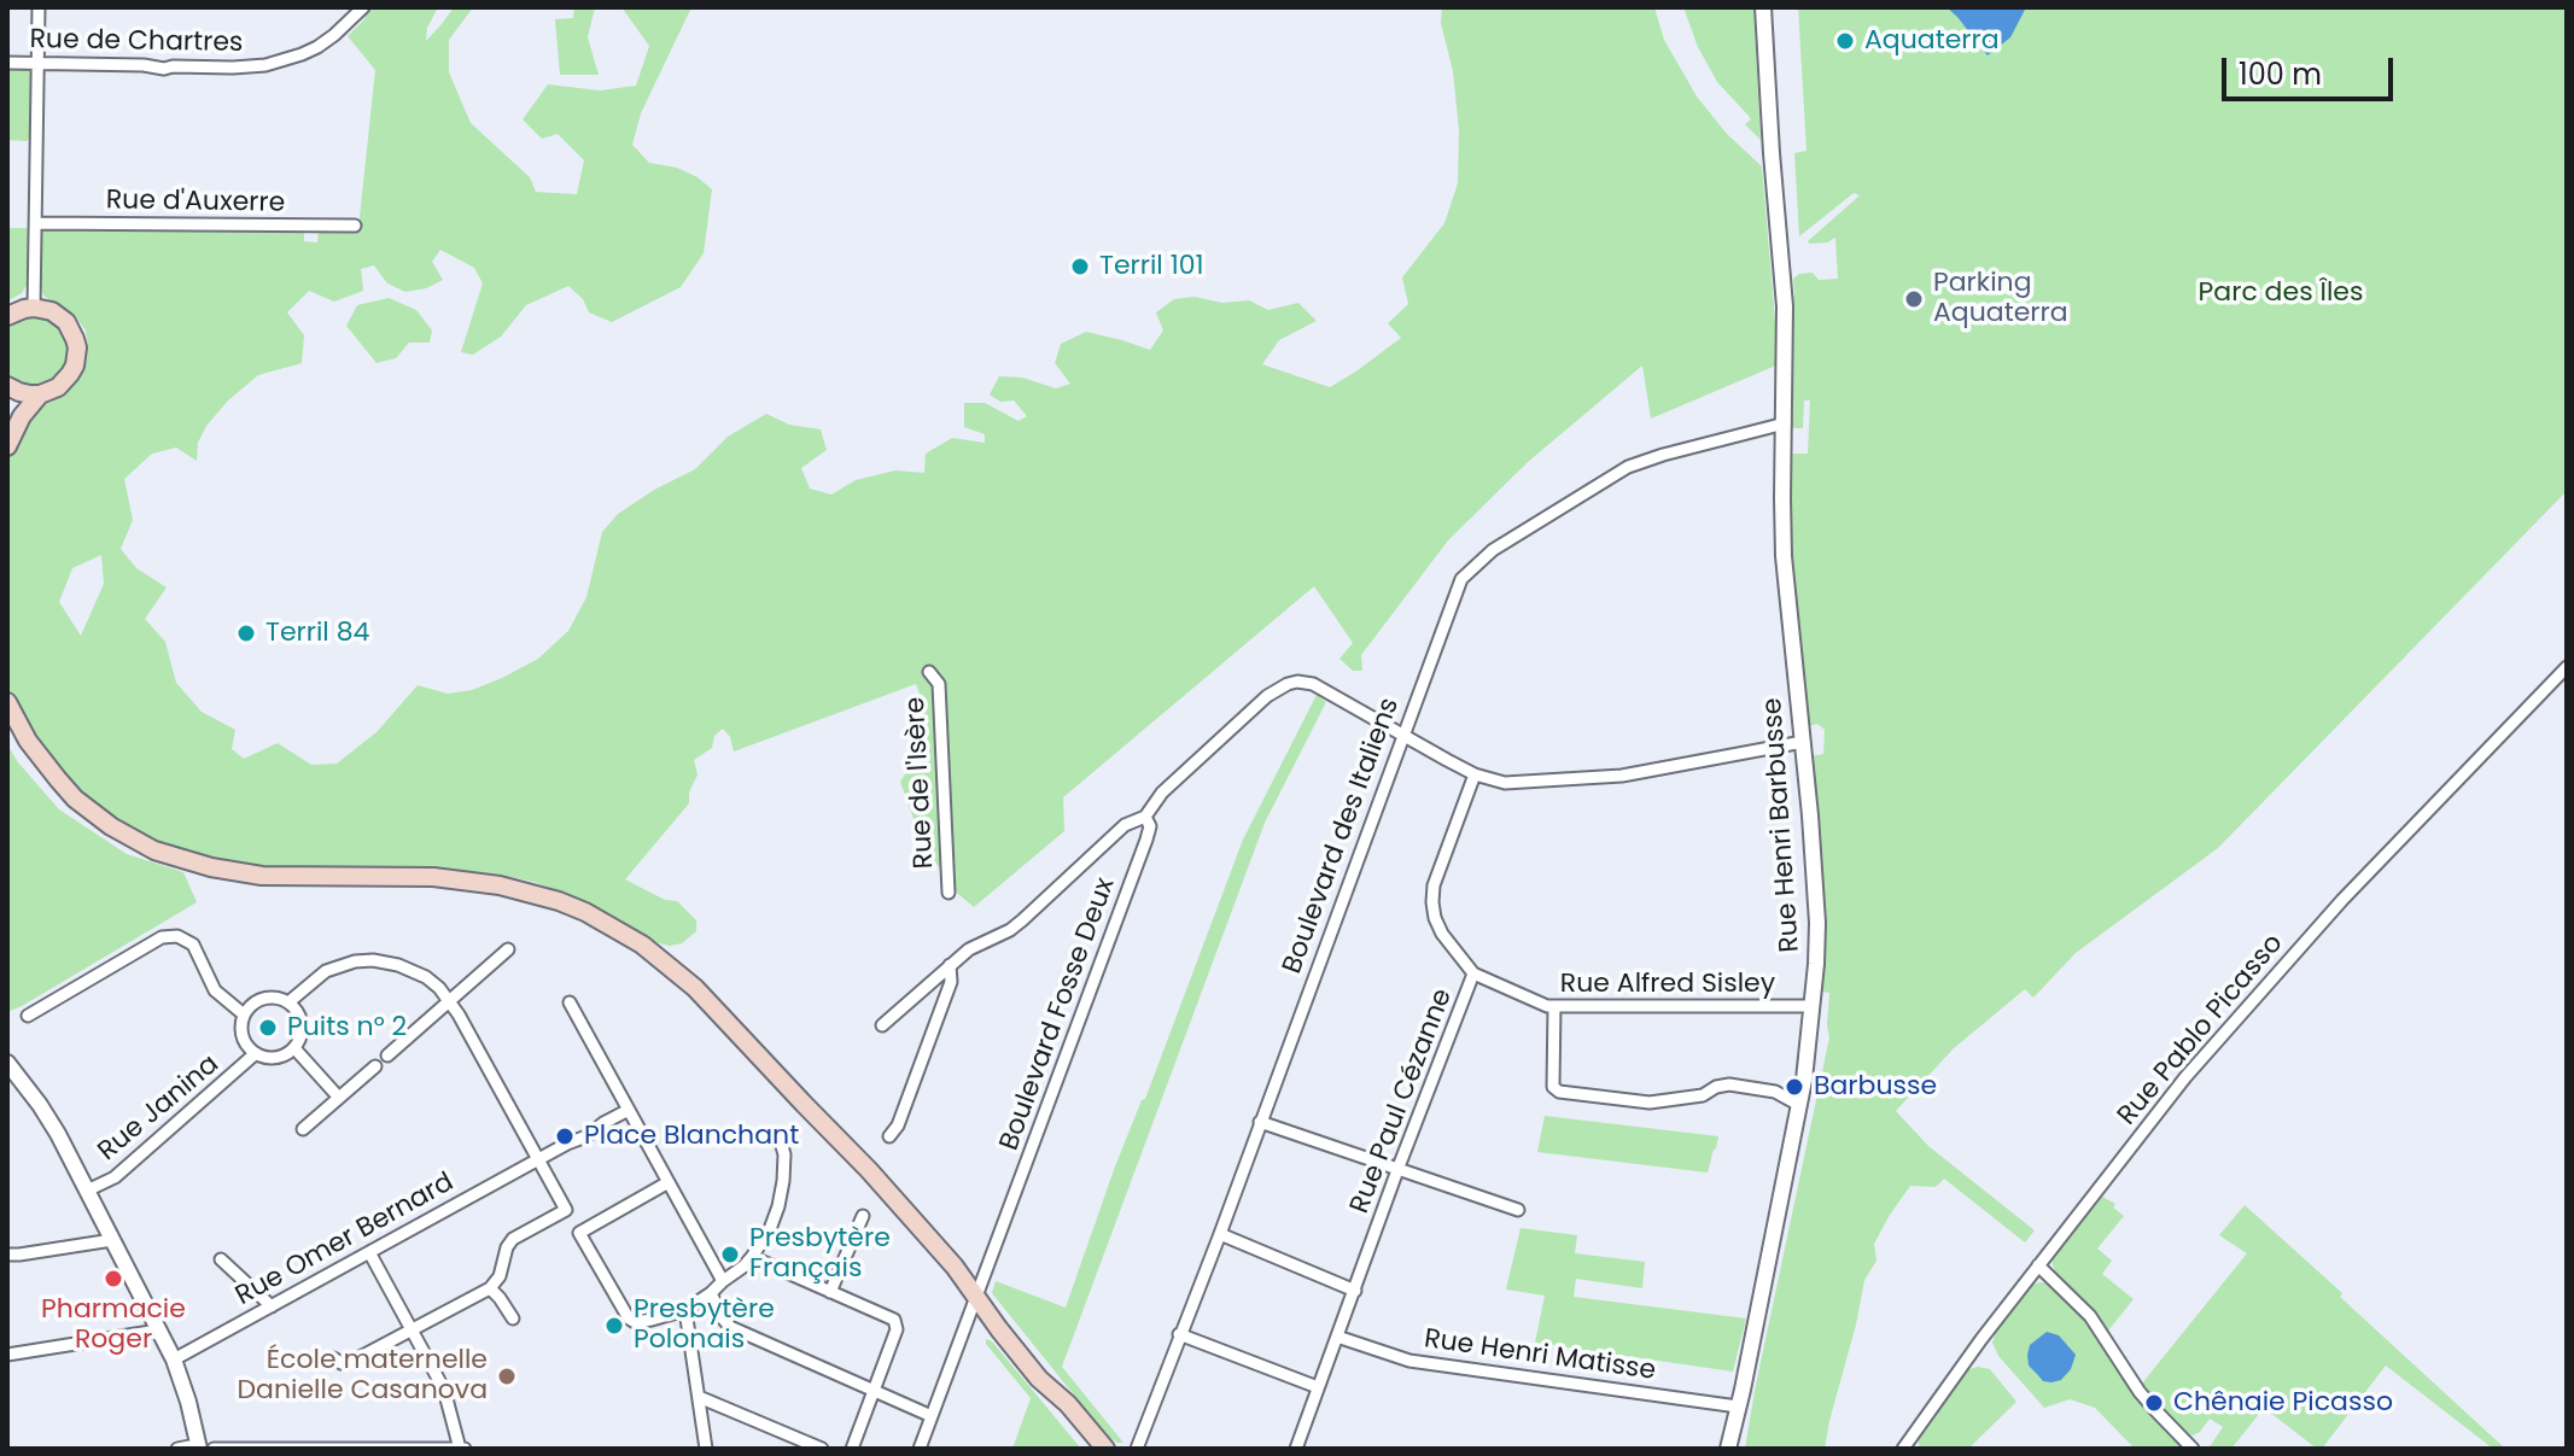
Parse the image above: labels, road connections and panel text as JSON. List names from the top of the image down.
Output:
{
  "streets": {
    "street": [
      "Rue de Chartres",
      "Rue d'Auxerre",
      "Rue de l'Isère",
      "Rue Henri Barbusse",
      "Boulevard des Italiens",
      "Rue Alfred Sisley",
      "Boulevard Fosse Deux",
      "Rue Pablo Picasso",
      "Rue Paul Cézanne",
      "Rue Janina",
      "Rue Omer Bernard",
      "Rue Henri Matisse"
    ]
  },
  "crossings": [
    ["Rue Henri Barbusse", "Boulevard des Italiens"],
    ["Rue Henri Barbusse", "Rue Alfred Sisley"],
    ["Rue Henri Barbusse", "Rue Henri Matisse"],
    ["Rue Alfred Sisley", "Rue Paul Cézanne"],
    ["Rue Paul Cézanne", "Rue Henri Matisse"]
  ],
  "parks": ["Parc des Îles"],
  "places": [
    "Aquaterra",
    "Terril 101",
    "Parking Aquaterra",
    "Terril 84",
    "Puits n° 2",
    "Barbusse",
    "Place Blanchant",
    "Presbytère Français",
    "Pharmacie Roger",
    "Presbytère Polonais",
    "École maternelle Danielle Casanova",
    "Chênaie Picasso"
  ],
  "scale_bar": "100 m"
}
